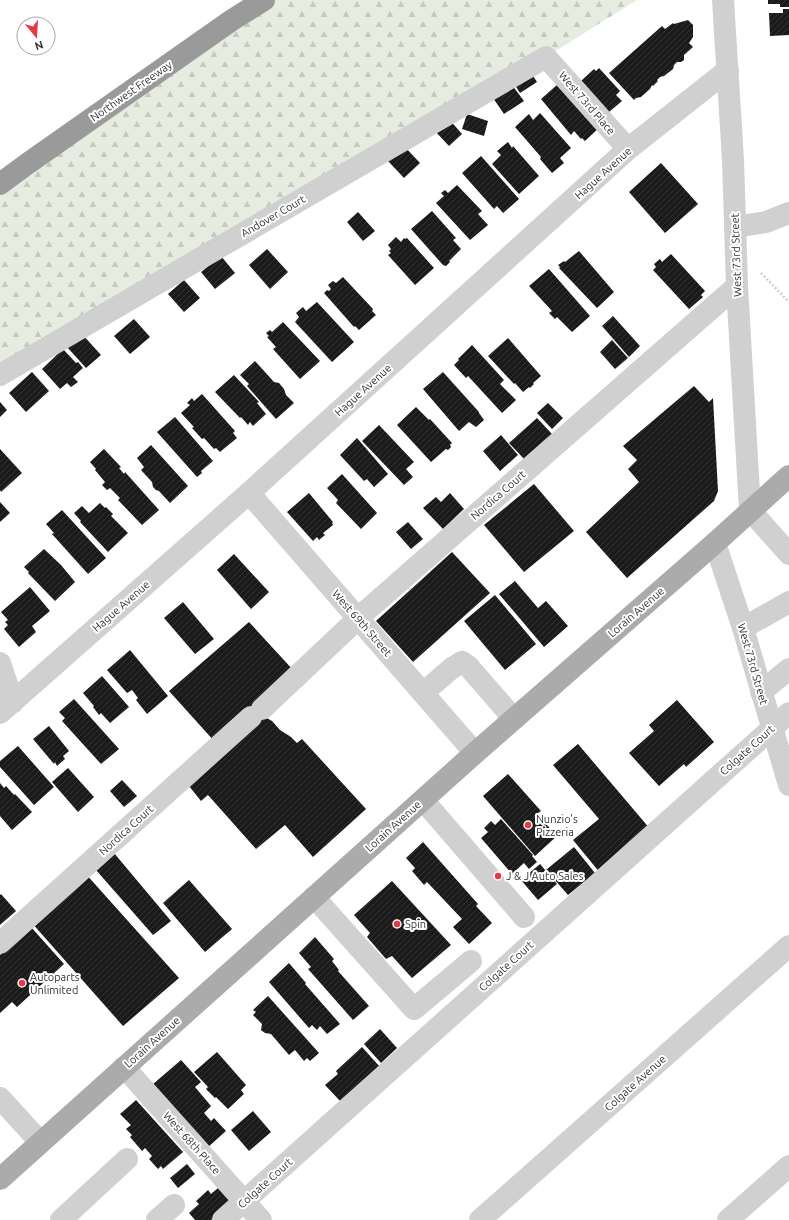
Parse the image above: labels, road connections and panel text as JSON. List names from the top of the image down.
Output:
{
  "streets": {
    "highway": ["Northwest Freeway"],
    "main road": ["Lorain Avenue"],
    "street": [
      "West 73rd Place",
      "Hague Avenue",
      "Andover Court",
      "West 73rd Street",
      "Nordica Court",
      "West 69th Street",
      "Colgate Court",
      "Colgate Avenue",
      "West 68th Place"
    ]
  },
  "crossings": [
    ["West 73rd Place", "Hague Avenue"],
    ["West 73rd Place", "Andover Court"],
    ["Hague Avenue", "West 73rd Street"],
    ["Hague Avenue", "West 69th Street"],
    ["West 73rd Street", "Nordica Court"],
    ["West 73rd Street", "Lorain Avenue"],
    ["West 73rd Street", "Colgate Court"],
    ["Nordica Court", "West 69th Street"],
    ["Lorain Avenue", "West 69th Street"],
    ["Lorain Avenue", "West 68th Place"],
    ["Colgate Court", "West 68th Place"]
  ],
  "places": [
    "Nunzio's Pizzeria",
    "J & J Auto Sales",
    "Spin",
    "Autoparts Unlimited"
  ],
  "north": "bottom"
}
